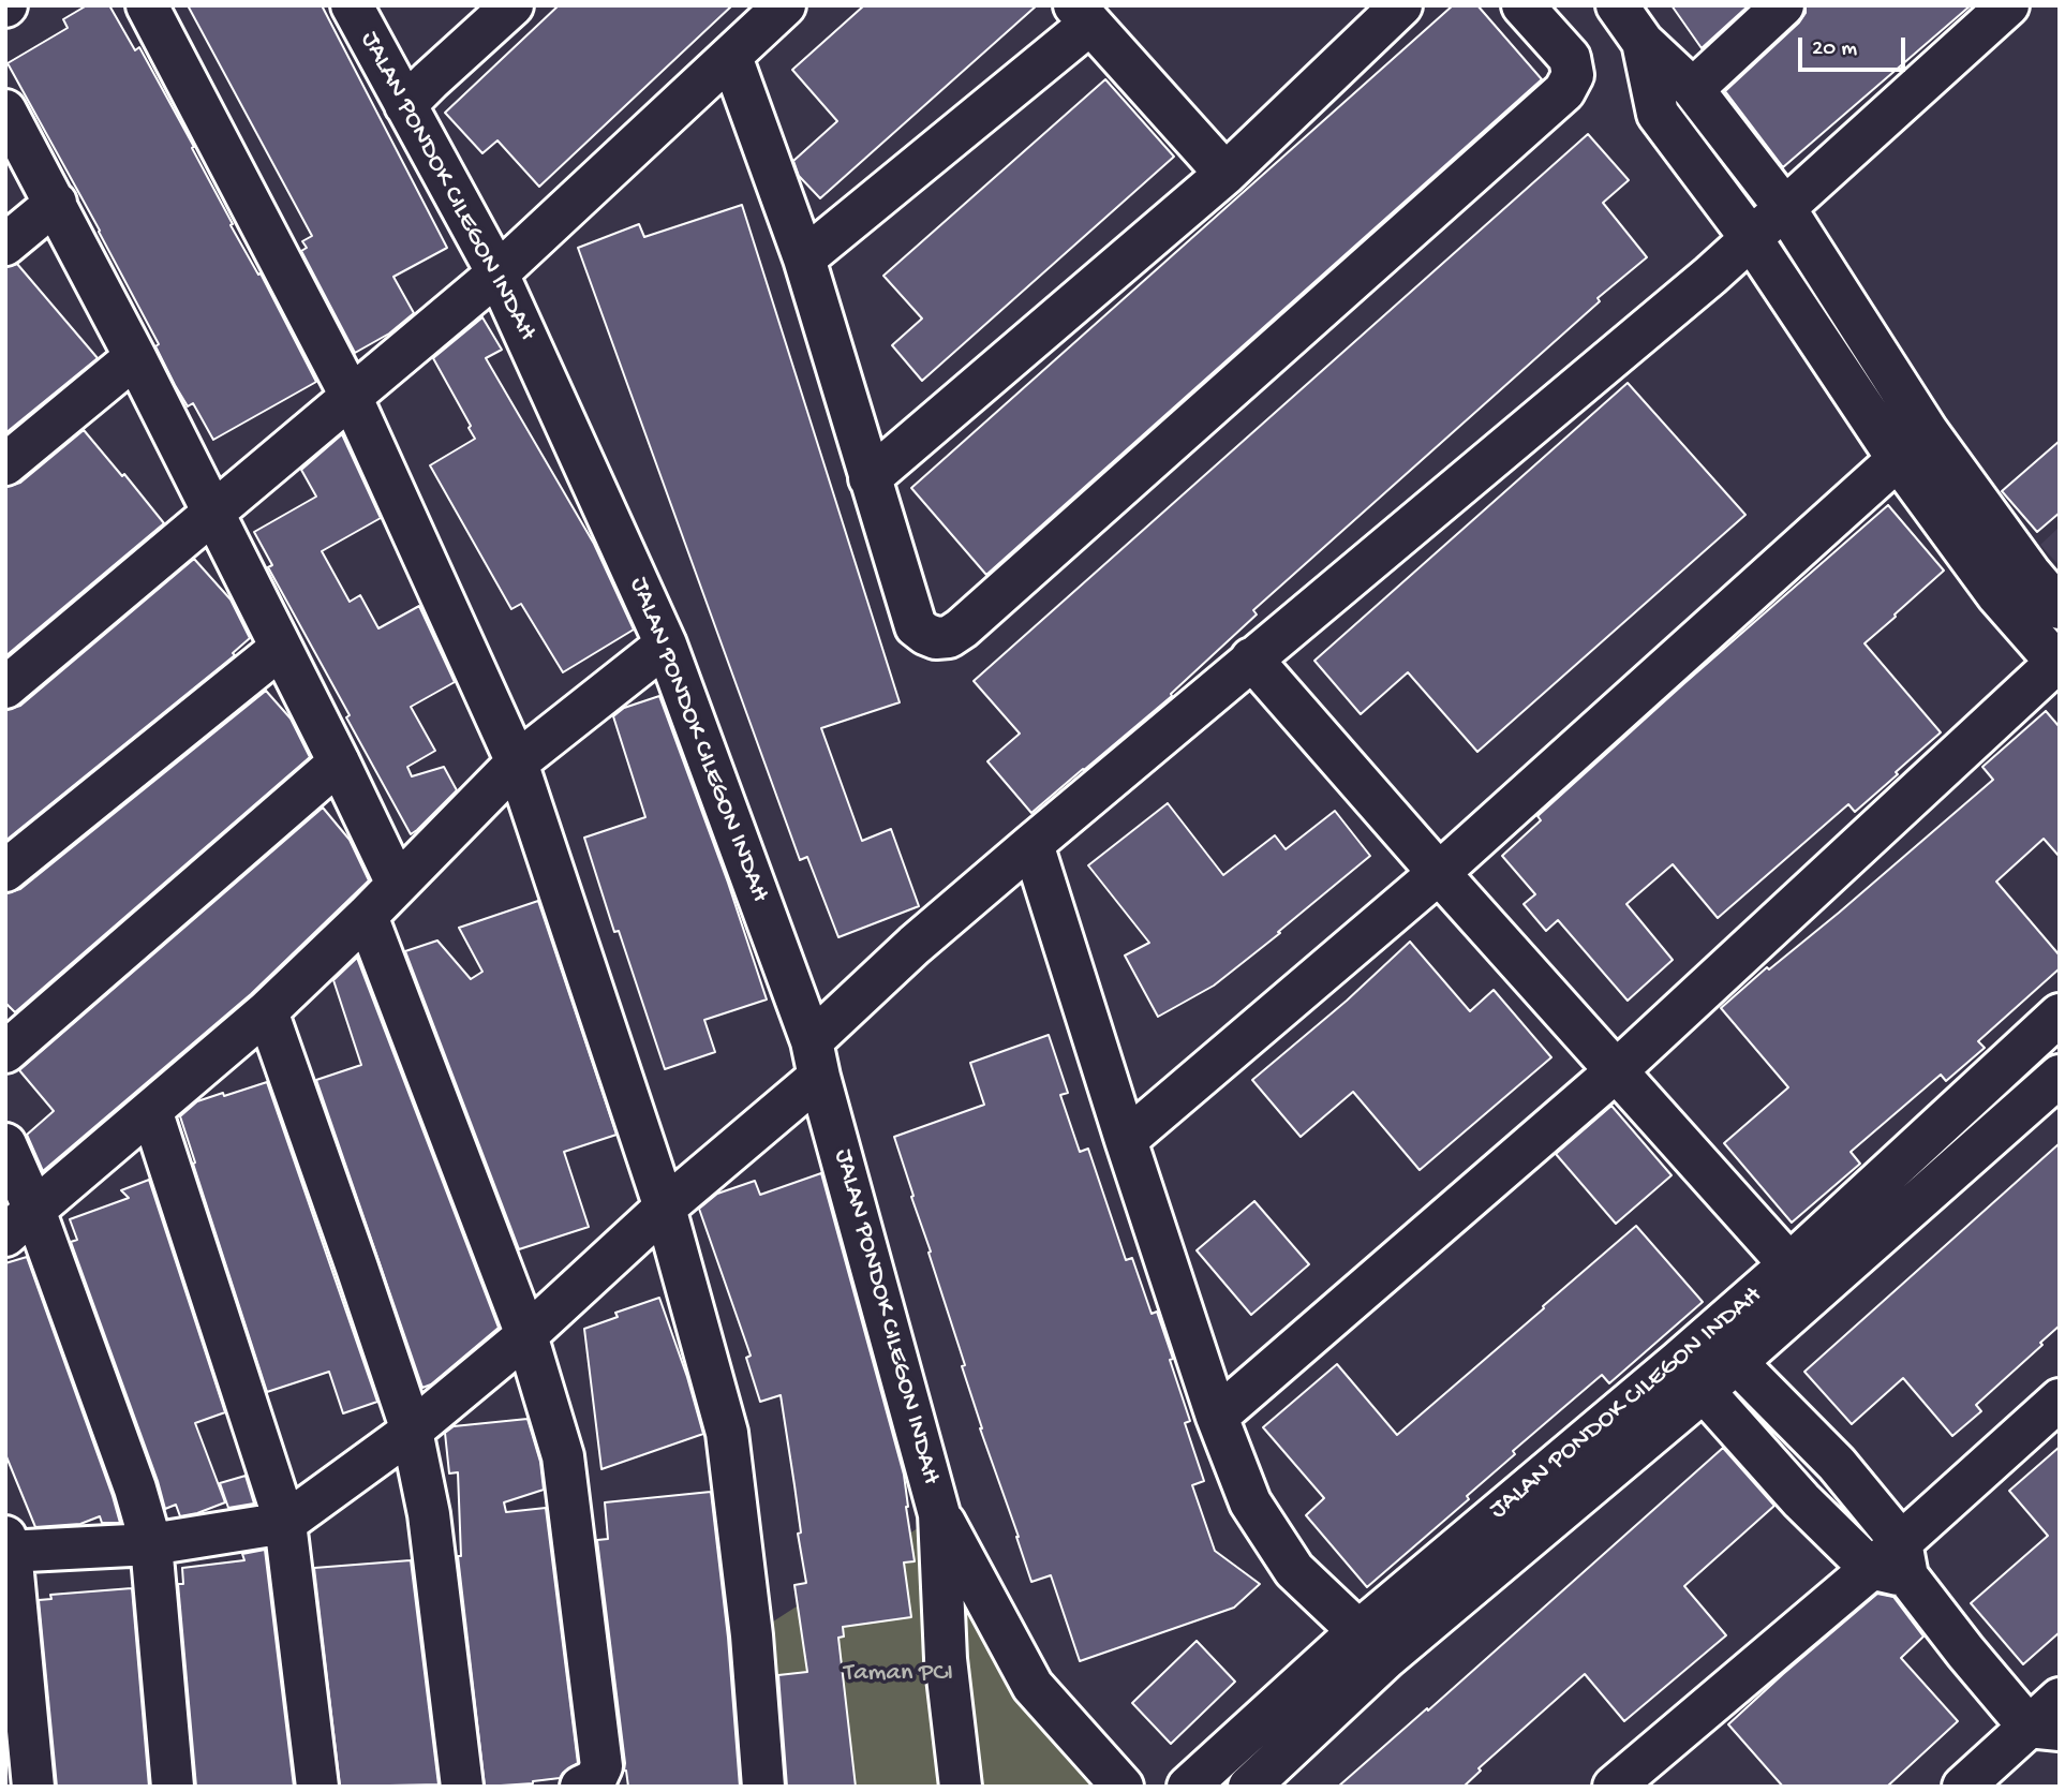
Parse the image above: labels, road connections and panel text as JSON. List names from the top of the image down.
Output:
{
  "streets": {
    "street": ["JALAN PONDOK CILEGON INDAH"]
  },
  "parks": ["Taman PCI"],
  "scale_bar": "20 m"
}
